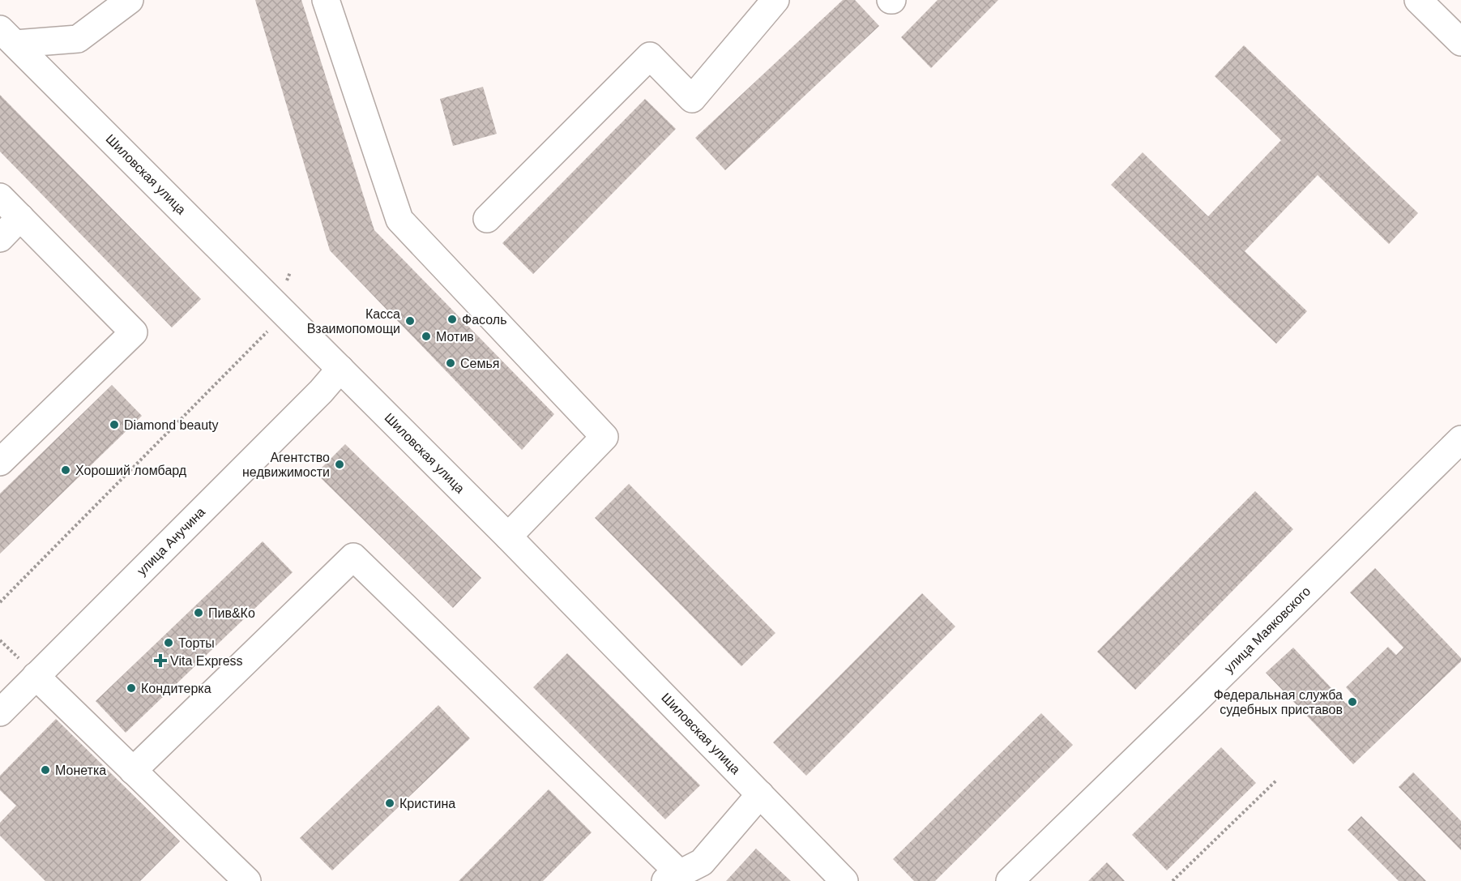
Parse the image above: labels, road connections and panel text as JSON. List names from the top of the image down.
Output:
{
  "streets": {
    "street": ["Шиловская улица", "улица Анучина", "улица Маяковского"]
  },
  "crossings": [
    ["Шиловская улица", "улица Анучина"]
  ],
  "places": {
    "other": [
      "Фасоль",
      "Касса Взаимопомощи",
      "Мотив",
      "Семья",
      "Diamond beauty",
      "Агентство недвижимости",
      "Хороший ломбард",
      "Пив&Ко",
      "Торты",
      "Кондитерка",
      "Федеральная служба судебных приставов",
      "Монетка",
      "Кристина"
    ],
    "health": ["Vita Express"]
  }
}
